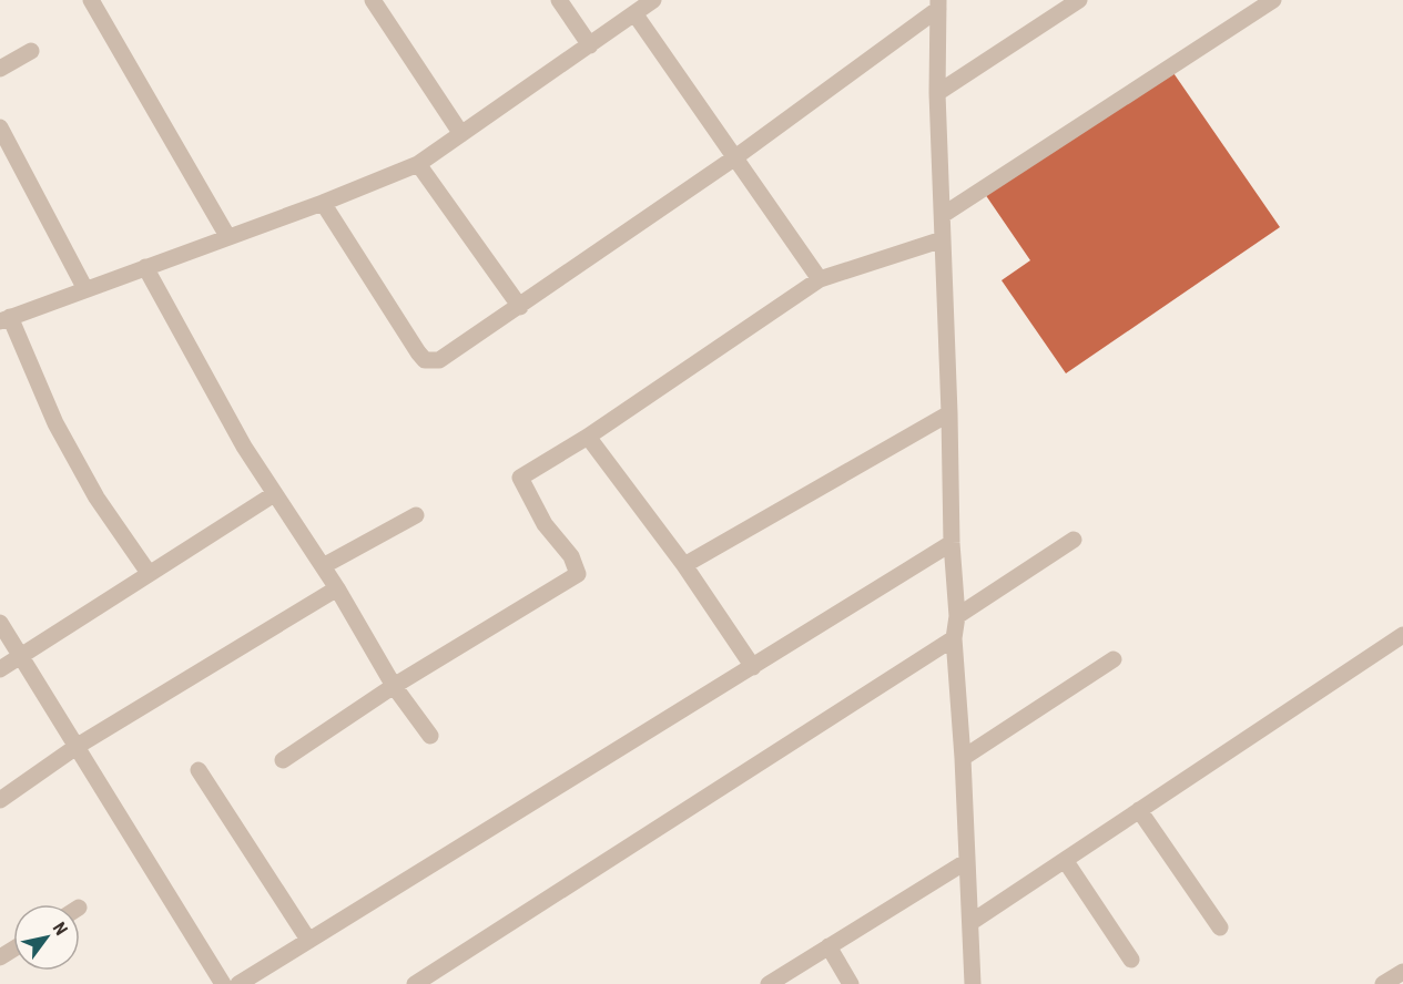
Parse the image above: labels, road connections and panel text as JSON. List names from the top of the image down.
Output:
{
  "north": "top right"
}
